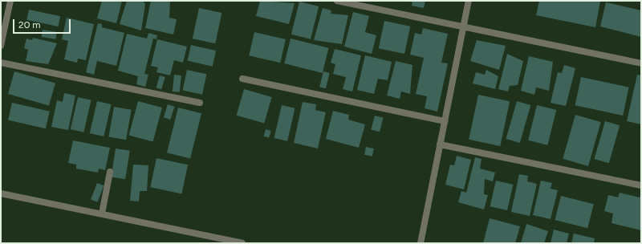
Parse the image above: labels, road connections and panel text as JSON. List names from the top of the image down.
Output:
{
  "scale_bar": "20 m"
}
